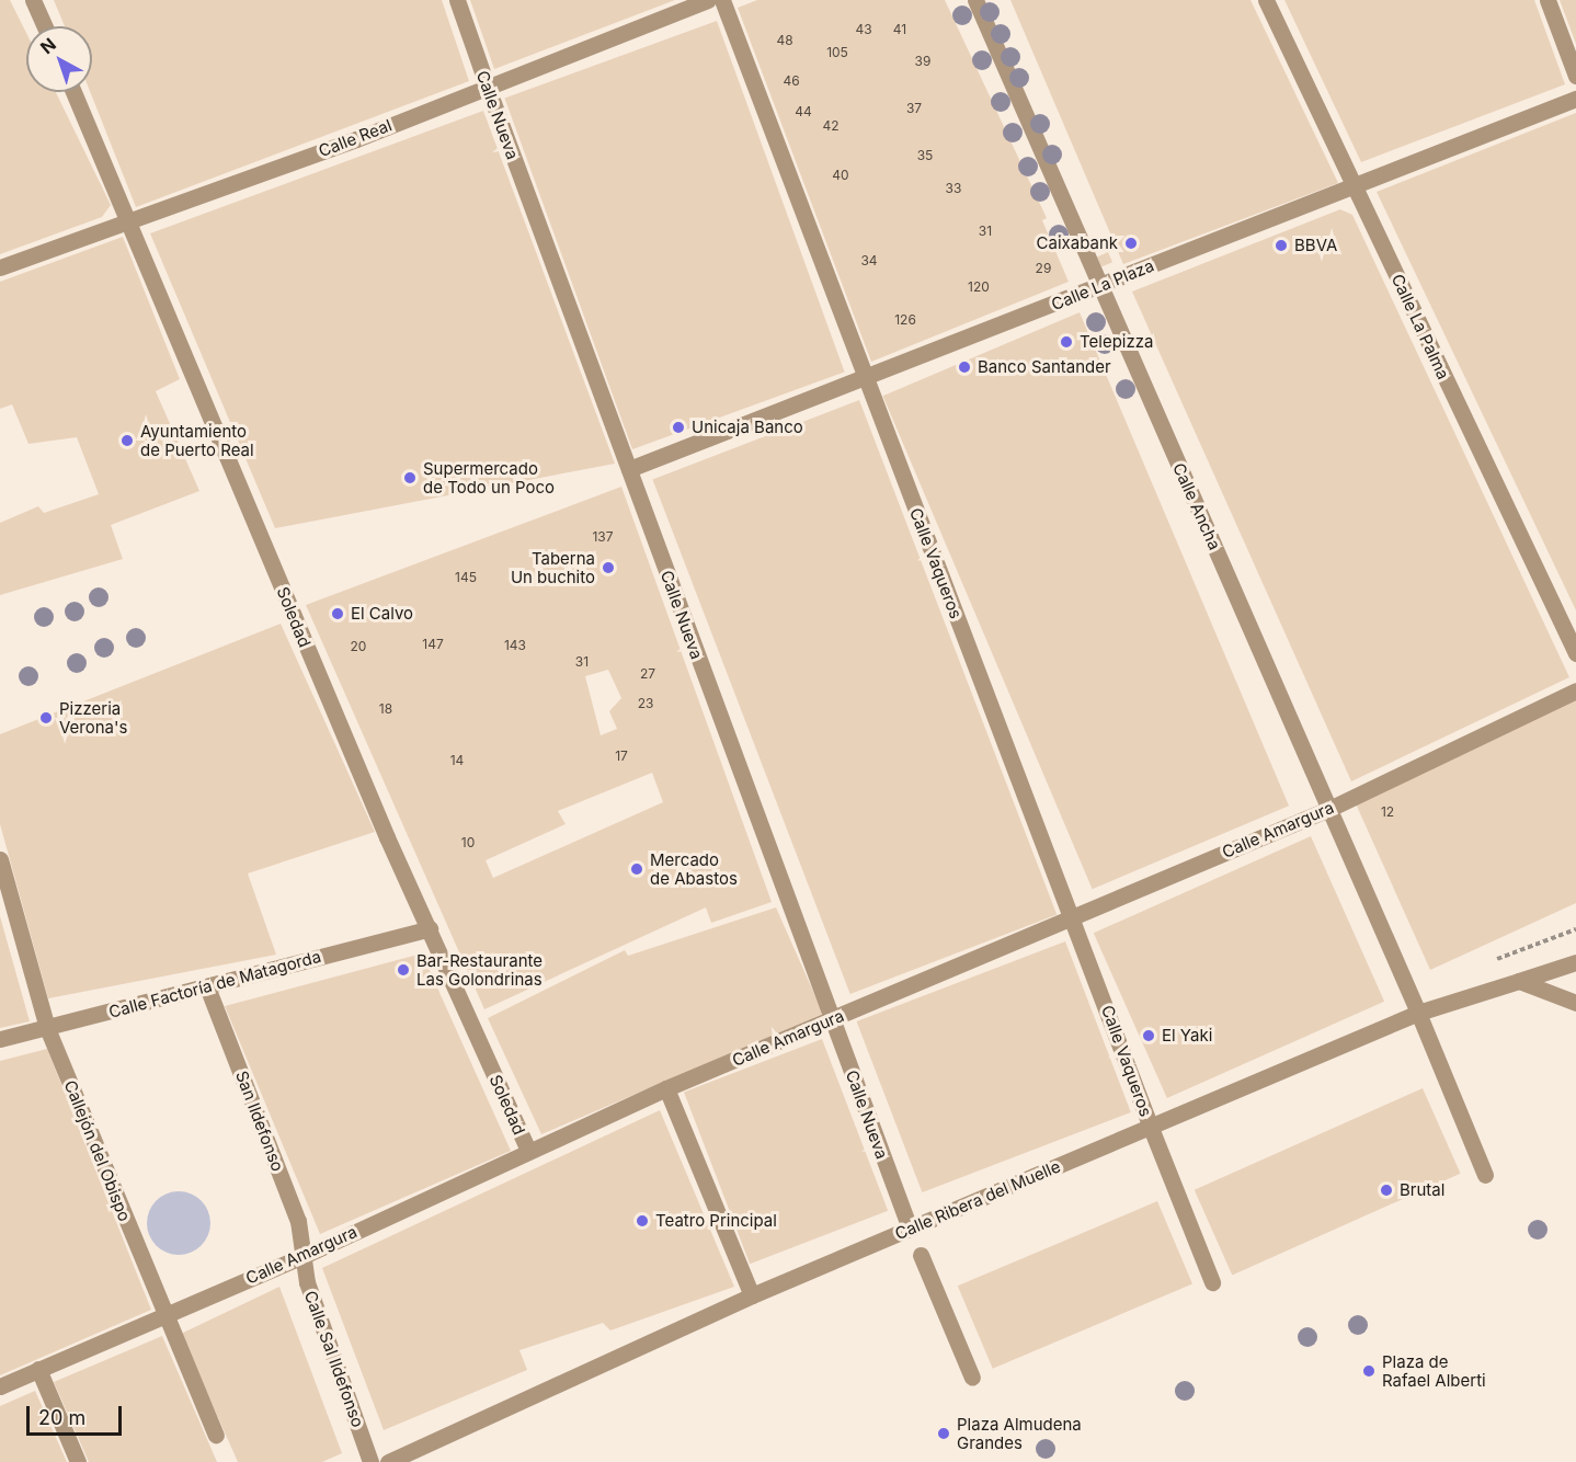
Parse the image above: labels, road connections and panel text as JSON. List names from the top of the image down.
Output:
{
  "streets": {
    "street": [
      "Calle Nueva",
      "Calle Real",
      "Calle La Plaza",
      "Calle La Palma",
      "Calle Ancha",
      "Calle Vaqueros",
      "Soledad",
      "Calle Amargura",
      "Calle Factoría de Matagorda",
      "San Ildefonso",
      "Callejón del Obispo",
      "Calle Ribera del Muelle",
      "Calle Sal Ildefonso"
    ]
  },
  "crossings": [
    ["Calle Nueva", "Calle Real"],
    ["Calle Nueva", "Calle La Plaza"],
    ["Calle Nueva", "Calle Amargura"],
    ["Calle Nueva", "Calle Ribera del Muelle"],
    ["Calle Real", "Soledad"],
    ["Calle La Plaza", "Calle La Palma"],
    ["Calle La Plaza", "Calle Ancha"],
    ["Calle La Plaza", "Calle Vaqueros"],
    ["Calle Ancha", "Calle Amargura"],
    ["Calle Ancha", "Calle Ribera del Muelle"],
    ["Calle Vaqueros", "Calle Amargura"],
    ["Calle Vaqueros", "Calle Ribera del Muelle"],
    ["Soledad", "Calle Amargura"],
    ["Soledad", "Calle Factoría de Matagorda"],
    ["Calle Amargura", "San Ildefonso"],
    ["Calle Amargura", "Callejón del Obispo"],
    ["Calle Amargura", "Calle Sal Ildefonso"],
    ["Calle Factoría de Matagorda", "San Ildefonso"],
    ["Calle Factoría de Matagorda", "Callejón del Obispo"],
    ["San Ildefonso", "Calle Sal Ildefonso"]
  ],
  "places": [
    "Caixabank",
    "BBVA",
    "Telepizza",
    "Banco Santander",
    "Unicaja Banco",
    "Ayuntamiento de Puerto Real",
    "Supermercado de Todo un Poco",
    "Taberna Un buchito",
    "El Calvo",
    "Pizzeria Verona's",
    "Mercado de Abastos",
    "Bar-Restaurante Las Golondrinas",
    "El Yaki",
    "Brutal",
    "Teatro Principal",
    "Plaza de Rafael Alberti",
    "Plaza Almudena Grandes"
  ],
  "house_numbers": [
    "43",
    "41",
    "48",
    "105",
    "39",
    "46",
    "37",
    "44",
    "42",
    "35",
    "40",
    "33",
    "31",
    "34",
    "29",
    "120",
    "126",
    "137",
    "145",
    "147",
    "143",
    "20",
    "31",
    "27",
    "23",
    "18",
    "17",
    "14",
    "12",
    "10"
  ],
  "scale_bar": "20 m",
  "north": "top left"
}
